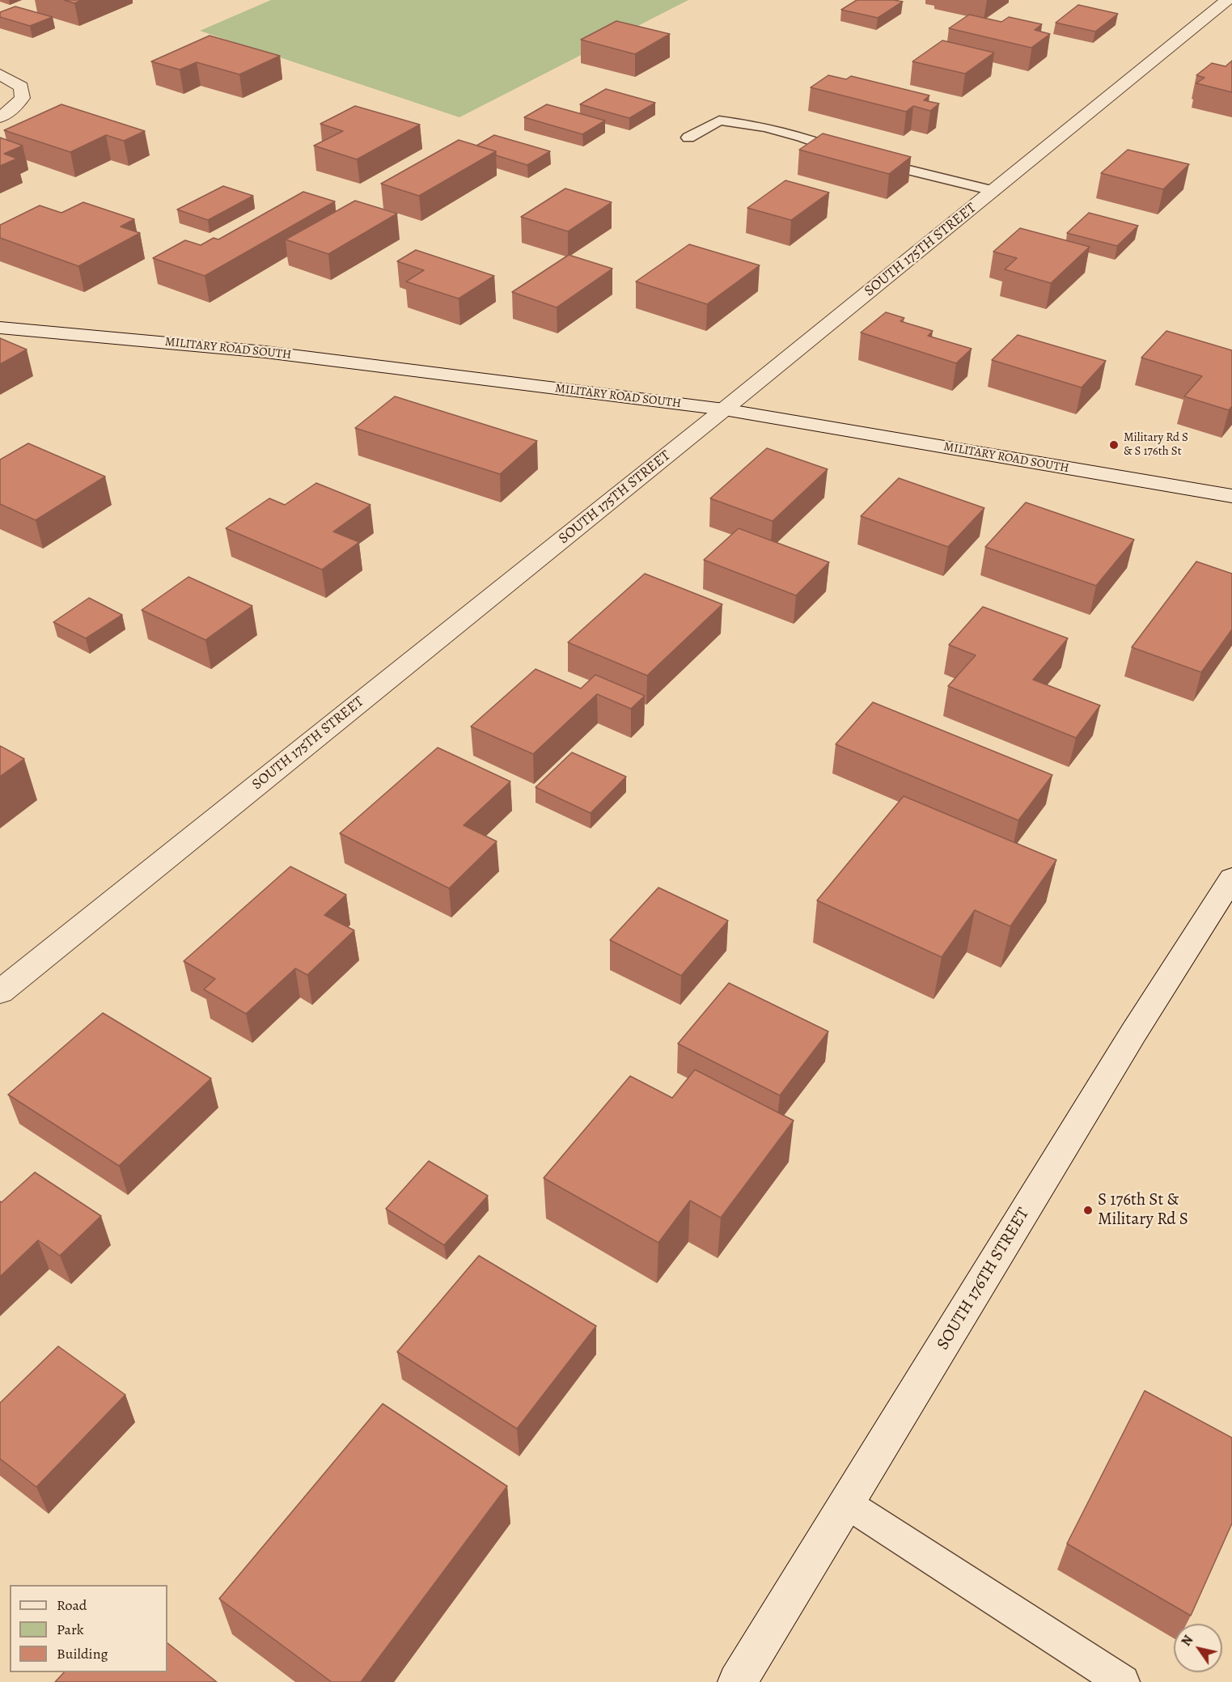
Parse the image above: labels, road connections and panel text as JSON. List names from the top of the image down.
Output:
{
  "streets": {
    "street": ["SOUTH 175TH STREET", "MILITARY ROAD SOUTH", "SOUTH 176TH STREET"]
  },
  "crossings": [
    ["SOUTH 175TH STREET", "MILITARY ROAD SOUTH"]
  ],
  "places": ["Military Rd S & S 176th St", "S 176th St & Military Rd S"],
  "legend": ["Road", "Park", "Building"],
  "north": "top left"
}
